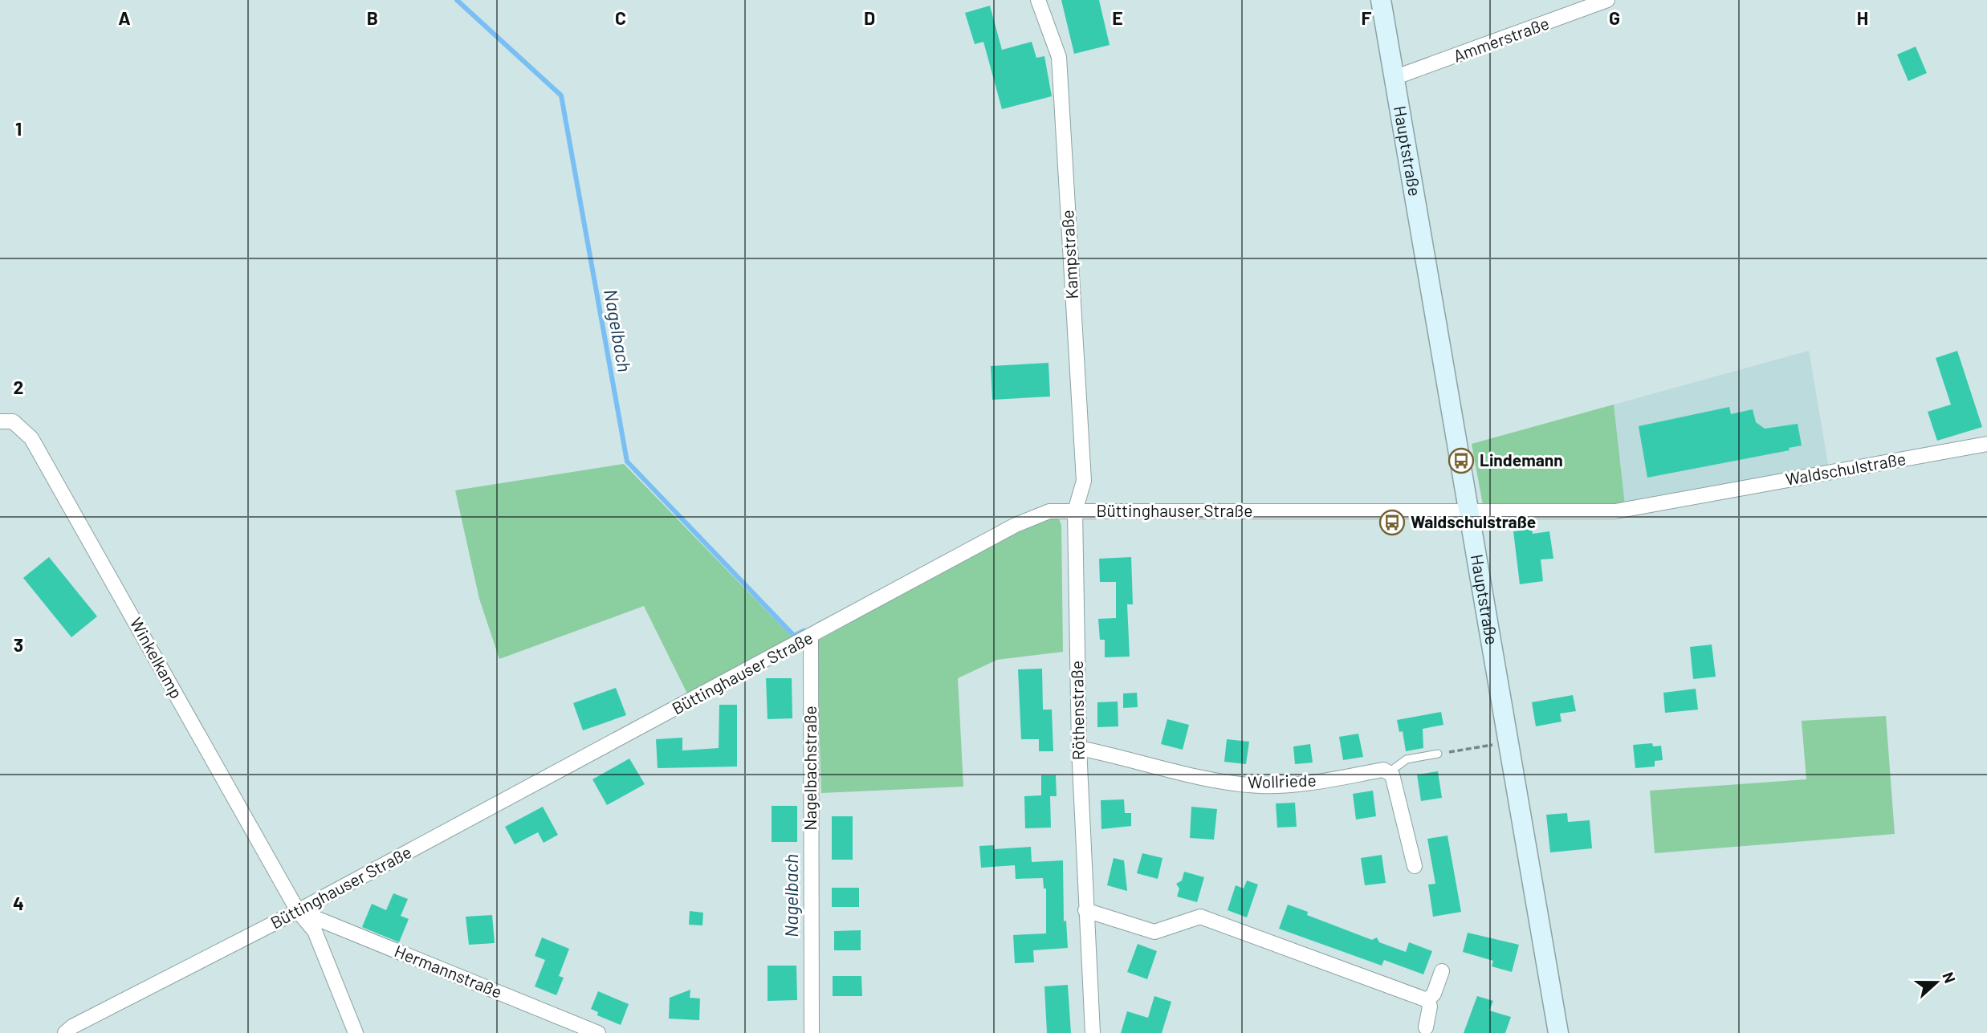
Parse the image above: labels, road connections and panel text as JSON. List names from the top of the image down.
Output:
{
  "streets": {
    "main road": ["Hauptstraße"],
    "street": [
      "Ammerstraße",
      "Kampstraße",
      "Waldschulstraße",
      "Büttinghauser Straße",
      "Winkelkamp",
      "Röthenstraße",
      "Nagelbachstraße",
      "Wollriede",
      "Hermannstraße"
    ]
  },
  "crossings": [
    ["Ammerstraße", "Hauptstraße"],
    ["Hauptstraße", "Waldschulstraße"],
    ["Hauptstraße", "Büttinghauser Straße"],
    ["Kampstraße", "Büttinghauser Straße"],
    ["Kampstraße", "Röthenstraße"],
    ["Waldschulstraße", "Büttinghauser Straße"],
    ["Büttinghauser Straße", "Winkelkamp"],
    ["Büttinghauser Straße", "Röthenstraße"],
    ["Büttinghauser Straße", "Nagelbachstraße"],
    ["Büttinghauser Straße", "Hermannstraße"],
    ["Winkelkamp", "Hermannstraße"],
    ["Röthenstraße", "Wollriede"]
  ],
  "water": ["Nagelbach"],
  "places": {
    "bus stop": ["Lindemann", "Waldschulstraße"]
  },
  "north": "right",
  "grid": {
    "columns": [
      "A",
      "B",
      "C",
      "D",
      "E",
      "F",
      "G",
      "H"
    ],
    "rows": [
      "1",
      "2",
      "3",
      "4"
    ]
  }
}
